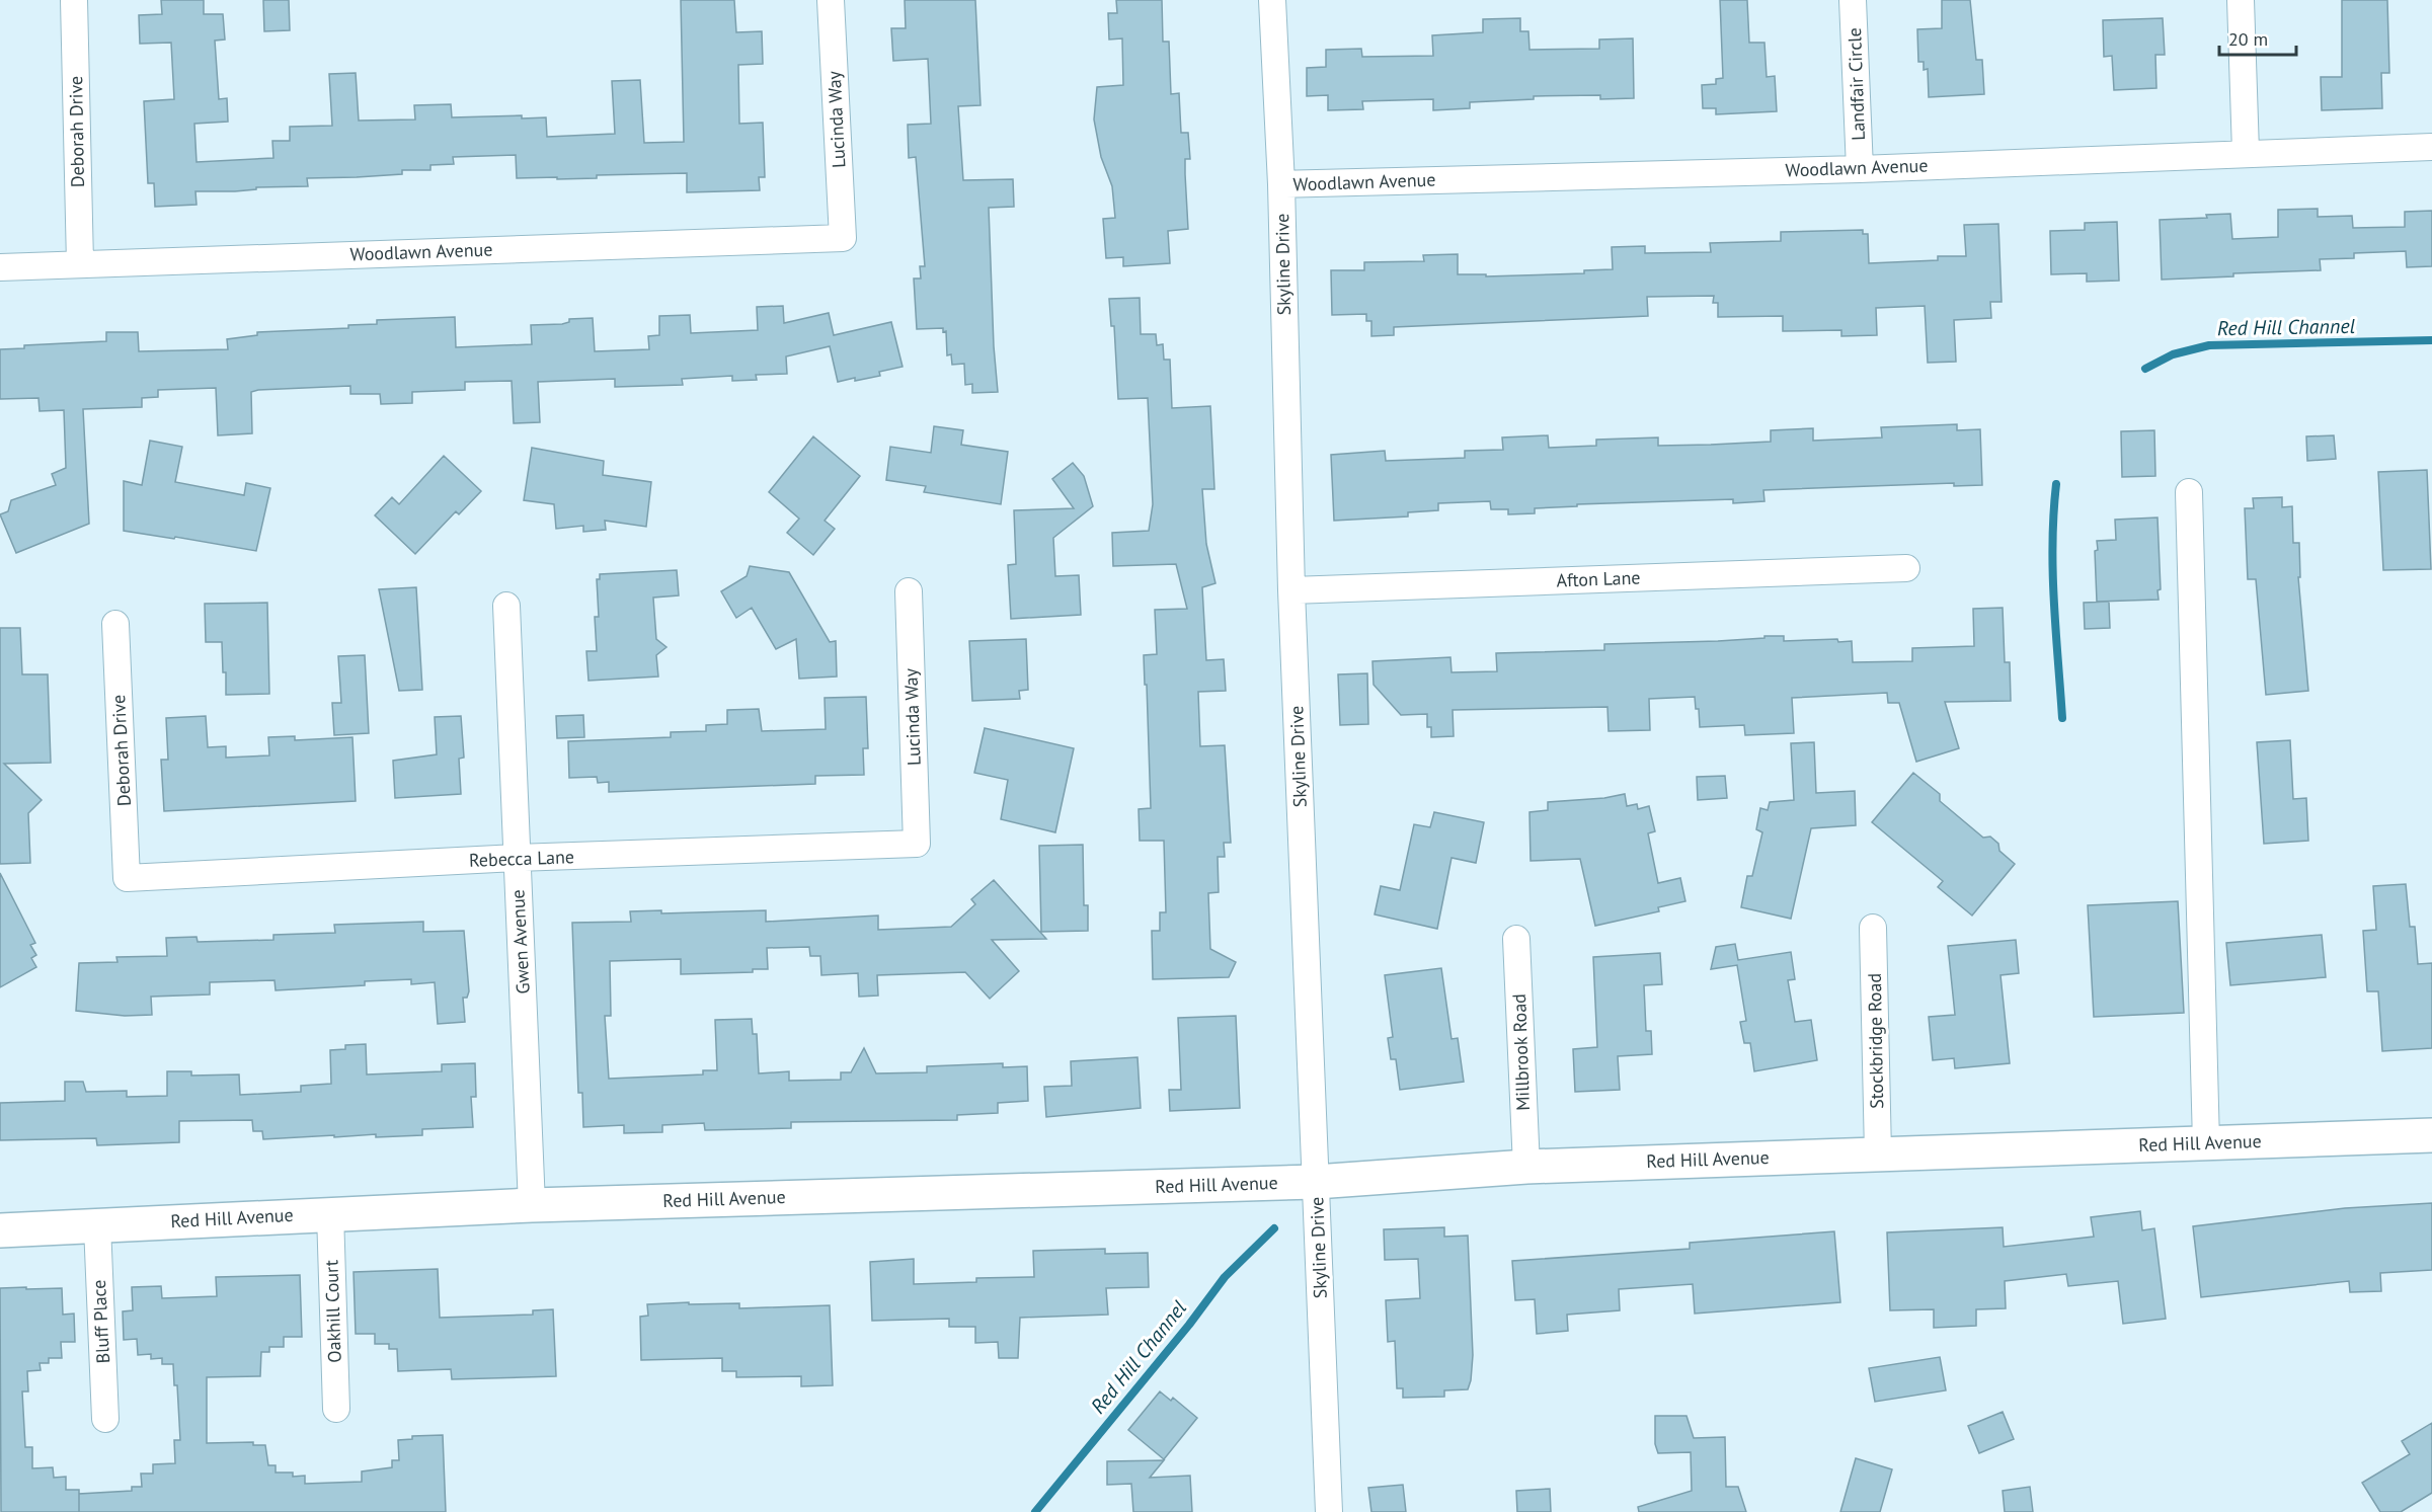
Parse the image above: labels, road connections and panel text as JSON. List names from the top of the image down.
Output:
{
  "streets": {
    "main road": ["Red Hill Avenue"],
    "street": [
      "Landfair Circle",
      "Lucinda Way",
      "Deborah Drive",
      "Woodlawn Avenue",
      "Skyline Drive",
      "Afton Lane",
      "Rebecca Lane",
      "Gwen Avenue",
      "Stockbridge Road",
      "Millbrook Road",
      "Oakhill Court",
      "Bluff Place"
    ]
  },
  "crossings": [
    ["Landfair Circle", "Woodlawn Avenue"],
    ["Lucinda Way", "Woodlawn Avenue"],
    ["Lucinda Way", "Rebecca Lane"],
    ["Deborah Drive", "Woodlawn Avenue"],
    ["Deborah Drive", "Rebecca Lane"],
    ["Woodlawn Avenue", "Skyline Drive"],
    ["Skyline Drive", "Afton Lane"],
    ["Skyline Drive", "Red Hill Avenue"],
    ["Rebecca Lane", "Gwen Avenue"],
    ["Gwen Avenue", "Red Hill Avenue"],
    ["Stockbridge Road", "Red Hill Avenue"],
    ["Millbrook Road", "Red Hill Avenue"],
    ["Red Hill Avenue", "Oakhill Court"],
    ["Red Hill Avenue", "Bluff Place"]
  ],
  "water": ["Red Hill Channel"],
  "scale_bar": "20 m"
}
